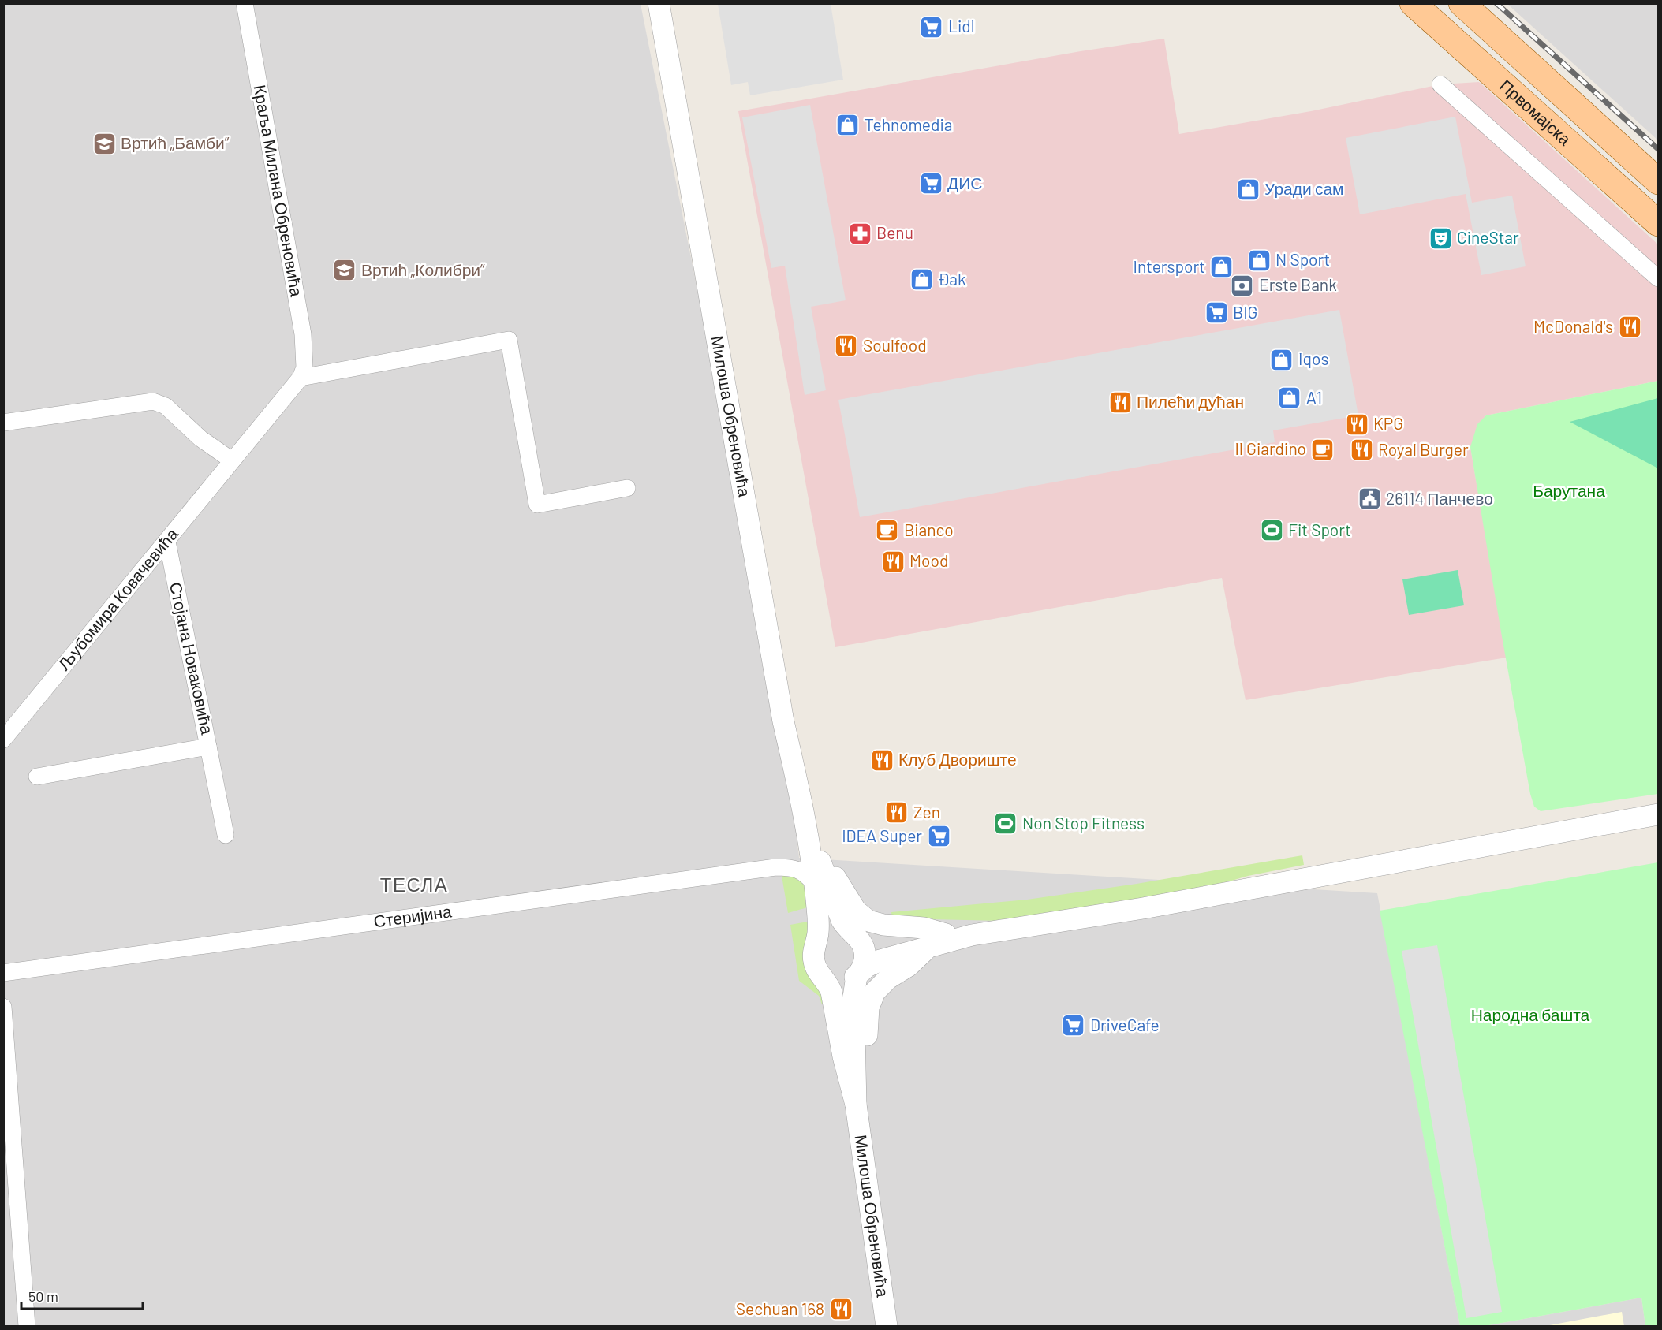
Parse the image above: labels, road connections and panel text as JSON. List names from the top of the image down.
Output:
{
  "streets": {
    "main road": ["Првомајска"],
    "street": [
      "Краља Милана Обреновића",
      "Милоша Обреновића",
      "Љубомира Ковачевића",
      "Стојана Новаковића",
      "Стеријина"
    ]
  },
  "crossings": [
    ["Краља Милана Обреновића", "Љубомира Ковачевића"],
    ["Љубомира Ковачевића", "Стојана Новаковића"]
  ],
  "districts": ["ТЕСЛА"],
  "parks": ["Барутана", "Народна башта"],
  "places": {
    "supermarket": [
      "Lidl",
      "ДИС",
      "BIG",
      "IDEA Super",
      "DriveCafe"
    ],
    "shop": [
      "Tehnomedia",
      "Уради сам",
      "N Sport",
      "Intersport",
      "Đak",
      "Iqos",
      "A1"
    ],
    "school or university": ["Вртић „Бамби”", "Вртић „Колибри”"],
    "pharmacy": ["Benu"],
    "theatre": ["CineStar"],
    "bank": ["Erste Bank"],
    "restaurant": [
      "McDonald's",
      "Soulfood",
      "Пилећи дућан",
      "KPG",
      "Royal Burger",
      "Mood",
      "Клуб Двориште",
      "Zen",
      "Sechuan 168"
    ],
    "cafe": ["Il Giardino", "Bianco"],
    "public building": ["26114 Панчево"],
    "sports": ["Fit Sport", "Non Stop Fitness"]
  },
  "scale_bar": "50 m"
}
